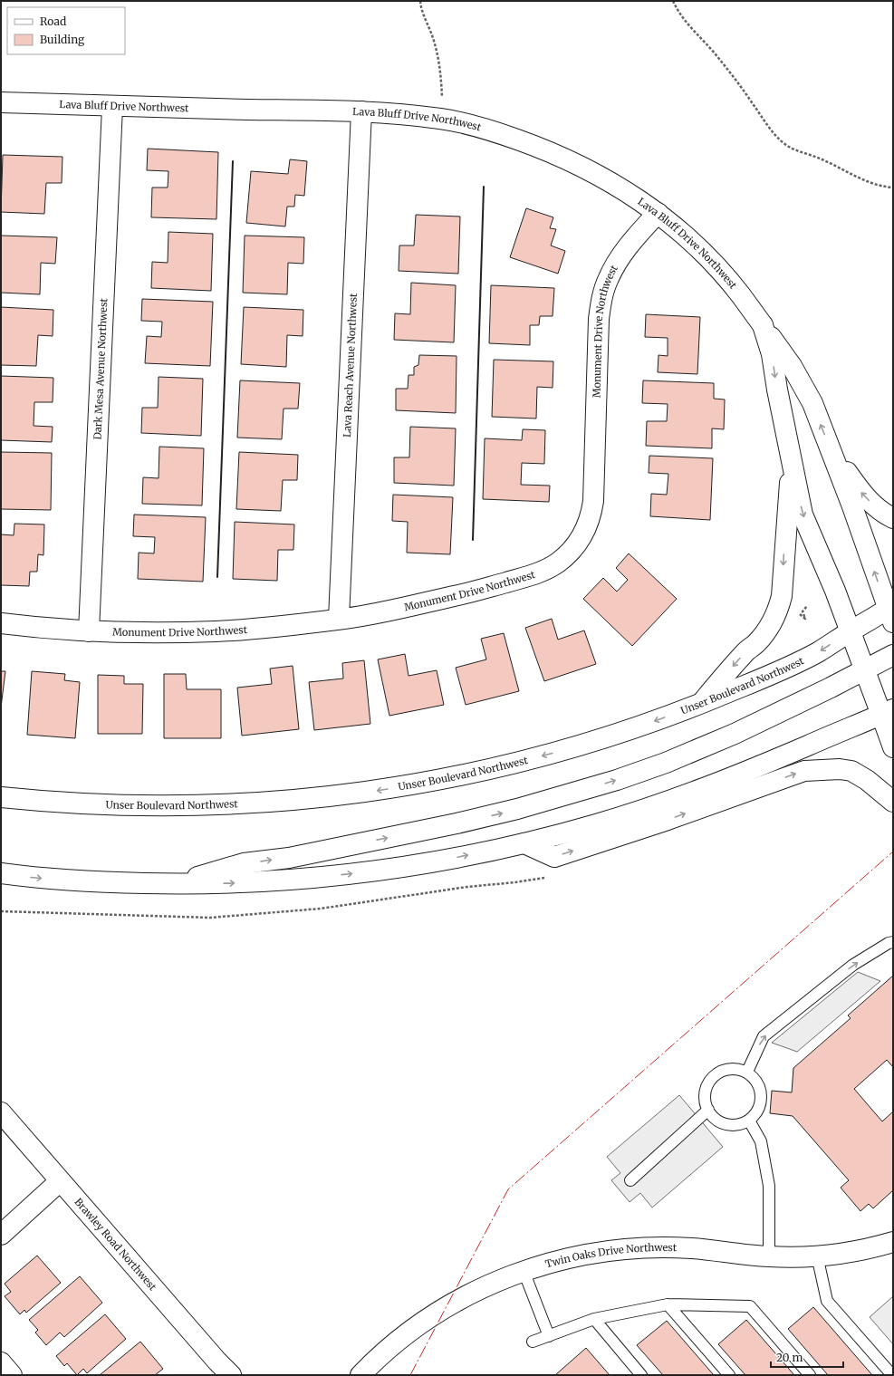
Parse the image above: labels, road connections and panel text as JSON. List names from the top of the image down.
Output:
{
  "streets": {
    "main road": [
      "Lava Bluff Drive Northwest",
      "Monument Drive Northwest",
      "Lava Reach Avenue Northwest",
      "Dark Mesa Avenue Northwest",
      "Unser Boulevard Northwest",
      "Brawley Road Northwest",
      "Twin Oaks Drive Northwest"
    ]
  },
  "crossings": [
    ["Lava Bluff Drive Northwest", "Monument Drive Northwest"],
    ["Lava Bluff Drive Northwest", "Lava Reach Avenue Northwest"],
    ["Lava Bluff Drive Northwest", "Dark Mesa Avenue Northwest"],
    ["Monument Drive Northwest", "Lava Reach Avenue Northwest"],
    ["Monument Drive Northwest", "Dark Mesa Avenue Northwest"]
  ],
  "legend": ["Road", "Building"],
  "scale_bar": "20 m"
}
